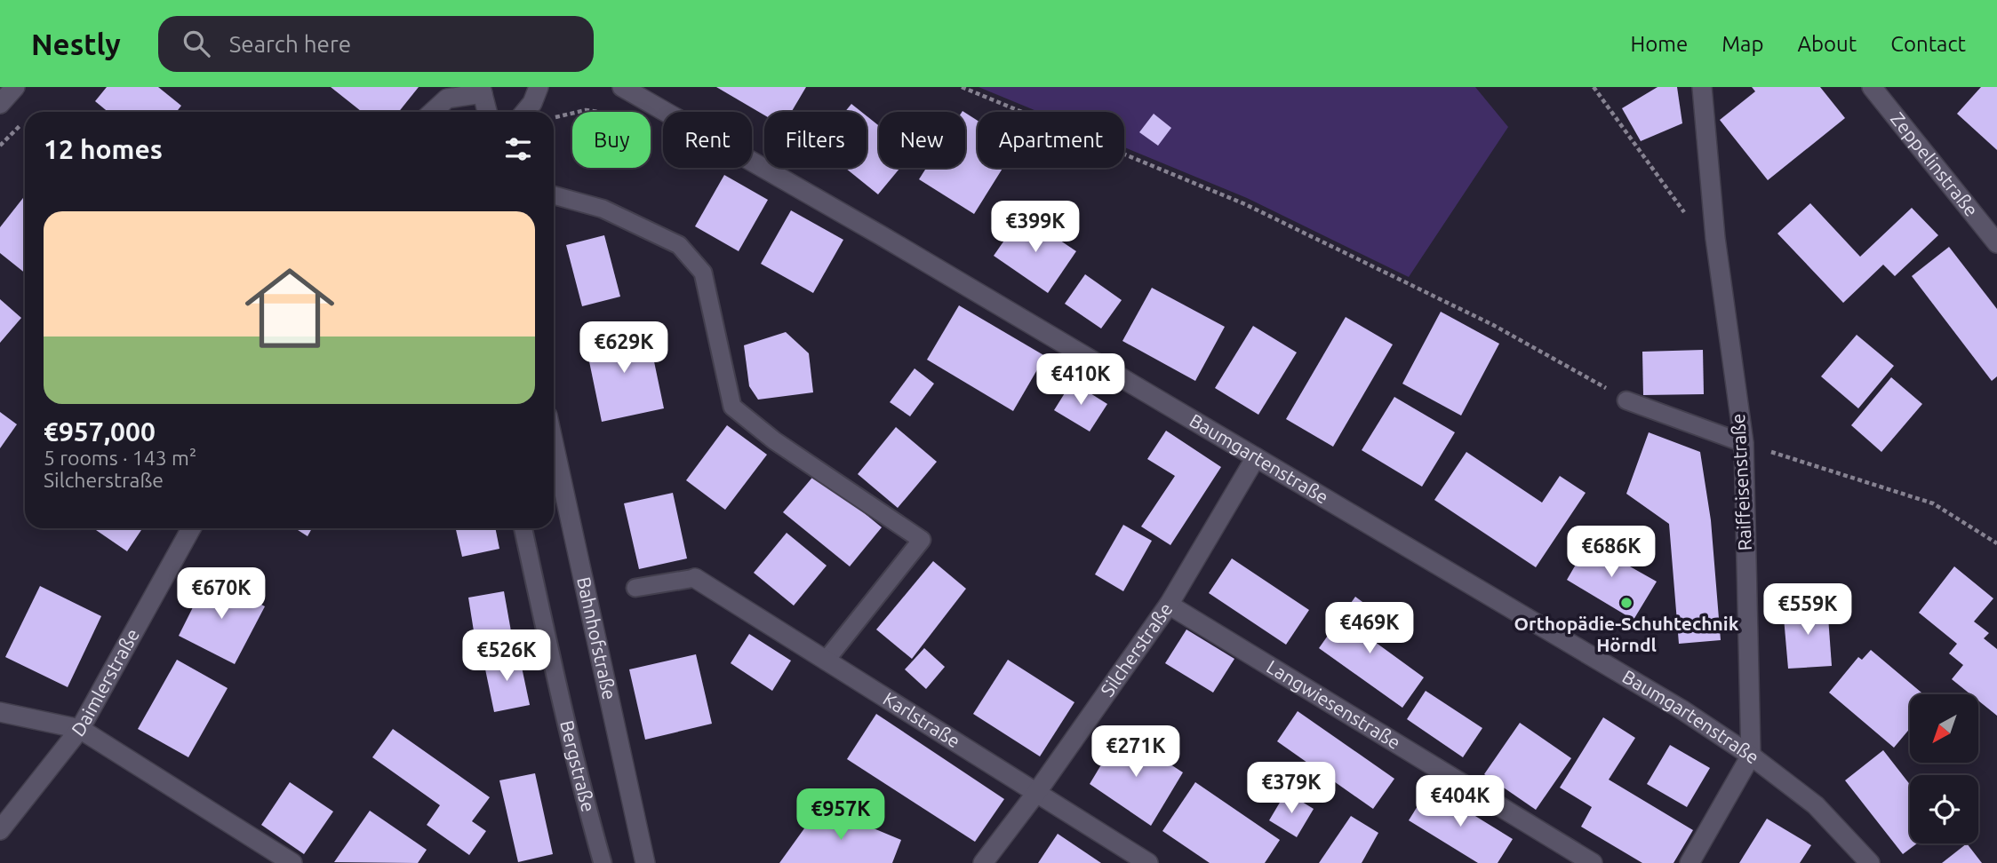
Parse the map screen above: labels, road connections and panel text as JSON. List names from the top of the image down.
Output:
{
  "streets": {
    "street": [
      "Zeppelinstraße",
      "Baumgartenstraße",
      "Raiffeisenstraße",
      "Bahnhofstraße",
      "Silcherstraße",
      "Daimlerstraße",
      "Langwiesenstraße",
      "Karlstraße"
    ],
    "lane": ["Bergstraße"]
  },
  "crossings": [
    ["Baumgartenstraße", "Raiffeisenstraße"],
    ["Baumgartenstraße", "Silcherstraße"],
    ["Silcherstraße", "Langwiesenstraße"],
    ["Silcherstraße", "Karlstraße"]
  ],
  "places": ["Orthopädie-Schuhtechnik Hörndl"],
  "north": "bottom left",
  "page": {
    "header": "Nestly",
    "search": "Search here",
    "nav": [
      "Home",
      "Map",
      "About",
      "Contact"
    ],
    "chip": [
      "Buy",
      "Rent",
      "Filters",
      "New",
      "Apartment"
    ],
    "heading": "12 homes",
    "list": [
      {
        "name": "€957,000",
        "note": "5 rooms · 143 m² · Silcherstraße"
      }
    ],
    "price": [
      "€399K",
      "€629K",
      "€410K",
      "€686K",
      "€670K",
      "€559K",
      "€469K",
      "€526K",
      "€271K",
      "€379K",
      "€404K",
      "€957K"
    ]
  }
}
